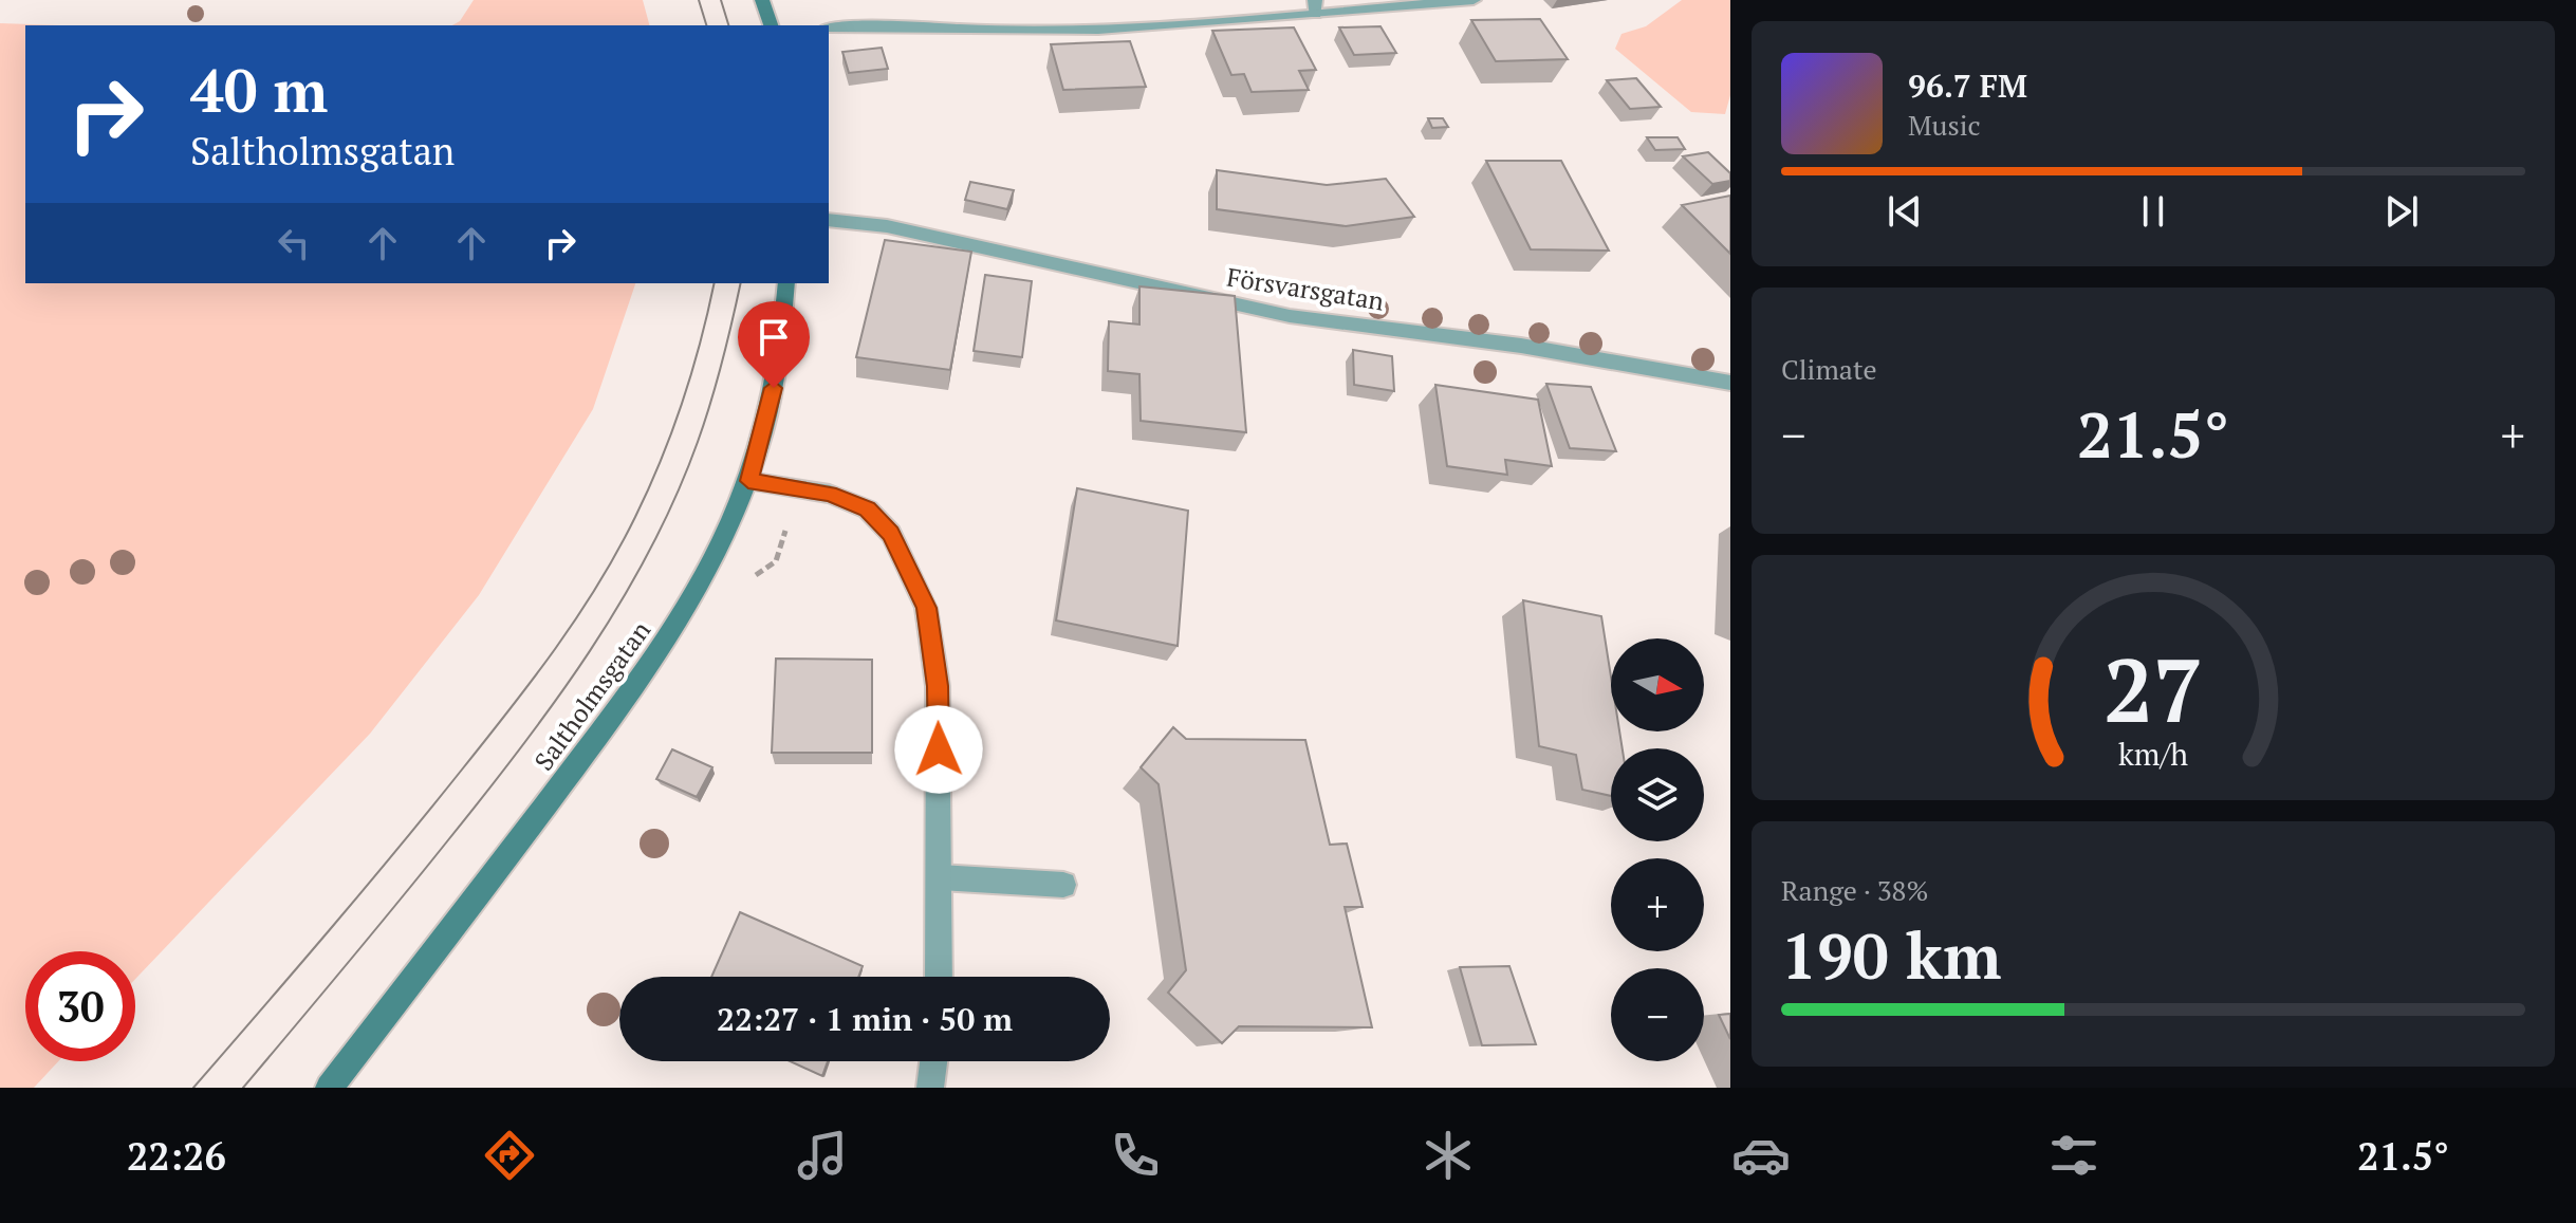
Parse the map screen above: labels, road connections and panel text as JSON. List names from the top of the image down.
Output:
{
  "streets": {
    "street": ["Försvarsgatan", "Saltholmsgatan"]
  },
  "north": "right",
  "page": {
    "turn": ["40 m", "Saltholmsgatan"],
    "song": ["96.7 FM", "Music"],
    "tile": [
      "Climate",
      ["Range · 38%", "190 km"]
    ],
    "heat": ["−", "21.5°", "+"],
    "map_buttons": ["+", "−"],
    "limit": "30",
    "trip": "22:27 · 1 min · 50 m",
    "tabs": ["22:26", "21.5°"],
    "gauge": ["27", "km/h"]
  }
}
